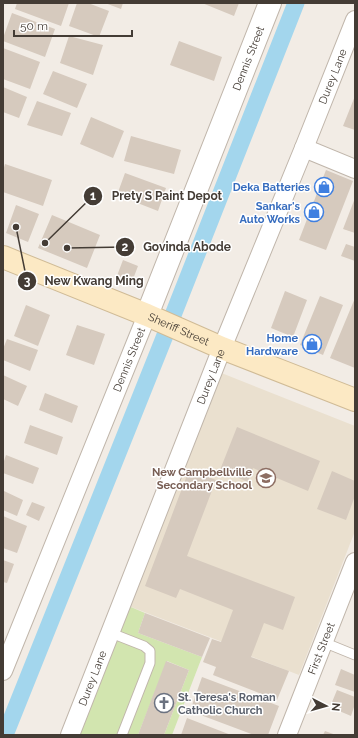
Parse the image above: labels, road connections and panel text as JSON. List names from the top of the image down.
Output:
{
  "streets": {
    "main road": ["Sheriff Street"],
    "street": ["Dennis Street", "Durey Lane", "First Street"]
  },
  "crossings": [
    ["Dennis Street", "Sheriff Street"],
    ["Durey Lane", "Sheriff Street"]
  ],
  "places": {
    "shop": ["Deka Batteries", "Sankar's Auto Works", "Home Hardware"],
    "other": ["New Kwang Ming", "Prety S Paint Depot", "Govinda Abode"],
    "school or university": ["New Campbellville Secondary School"],
    "church": ["St. Teresa's Roman Catholic Church"]
  },
  "scale_bar": "50 m",
  "north": "right"
}
